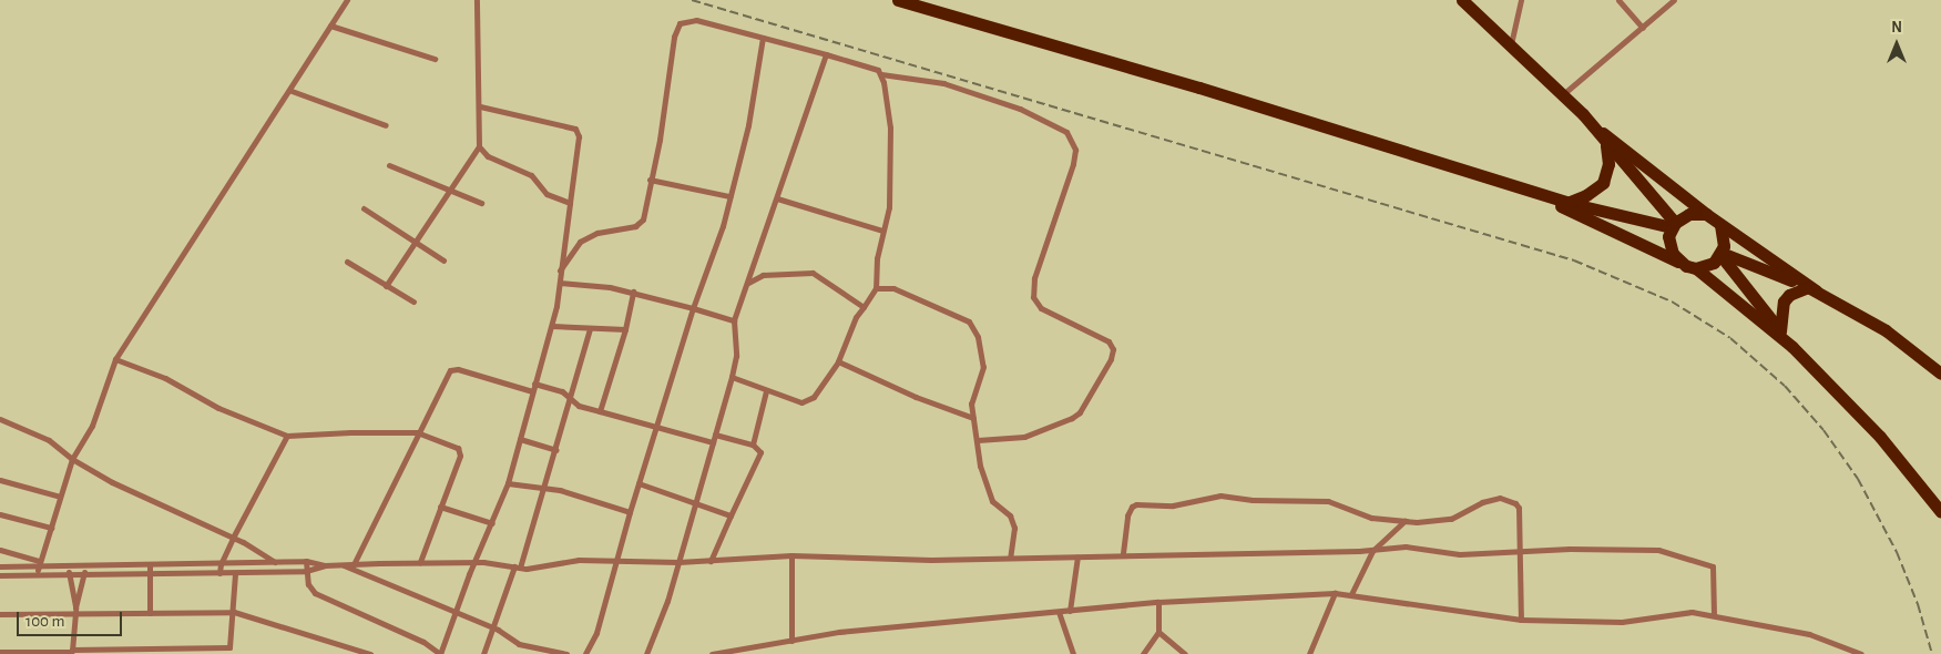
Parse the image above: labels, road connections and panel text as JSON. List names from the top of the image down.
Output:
{
  "scale_bar": "100 m",
  "north": "top"
}
